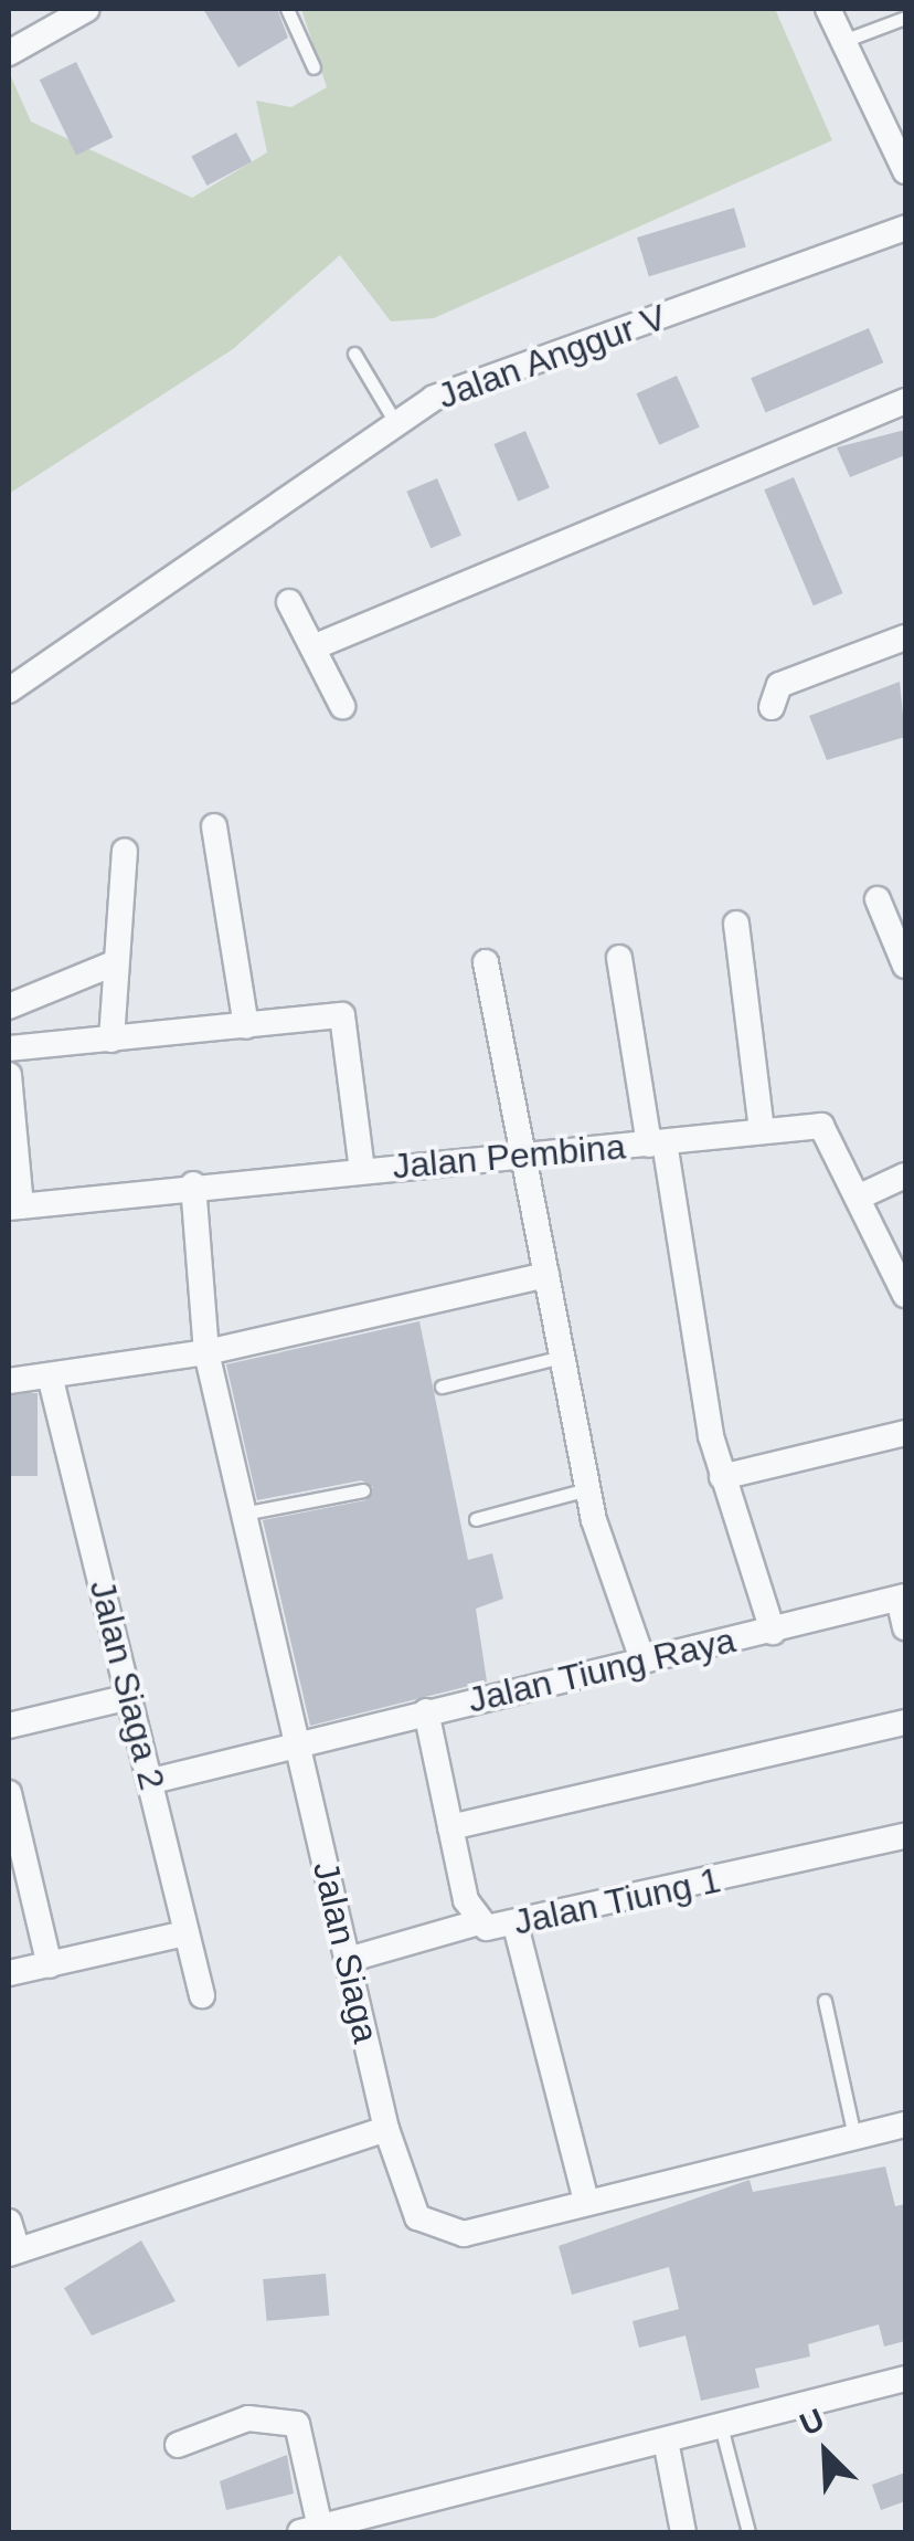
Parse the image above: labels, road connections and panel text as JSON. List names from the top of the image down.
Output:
{
  "streets": {
    "street": [
      "Jalan Anggur V",
      "Jalan Pembina",
      "Jalan Tiung Raya",
      "Jalan Siaga 2",
      "Jalan Tiung 1",
      "Jalan Siaga"
    ]
  },
  "crossings": [
    ["Jalan Pembina", "Jalan Siaga"],
    ["Jalan Tiung Raya", "Jalan Siaga 2"],
    ["Jalan Tiung Raya", "Jalan Tiung 1"],
    ["Jalan Tiung Raya", "Jalan Siaga"]
  ],
  "north": "top left"
}
